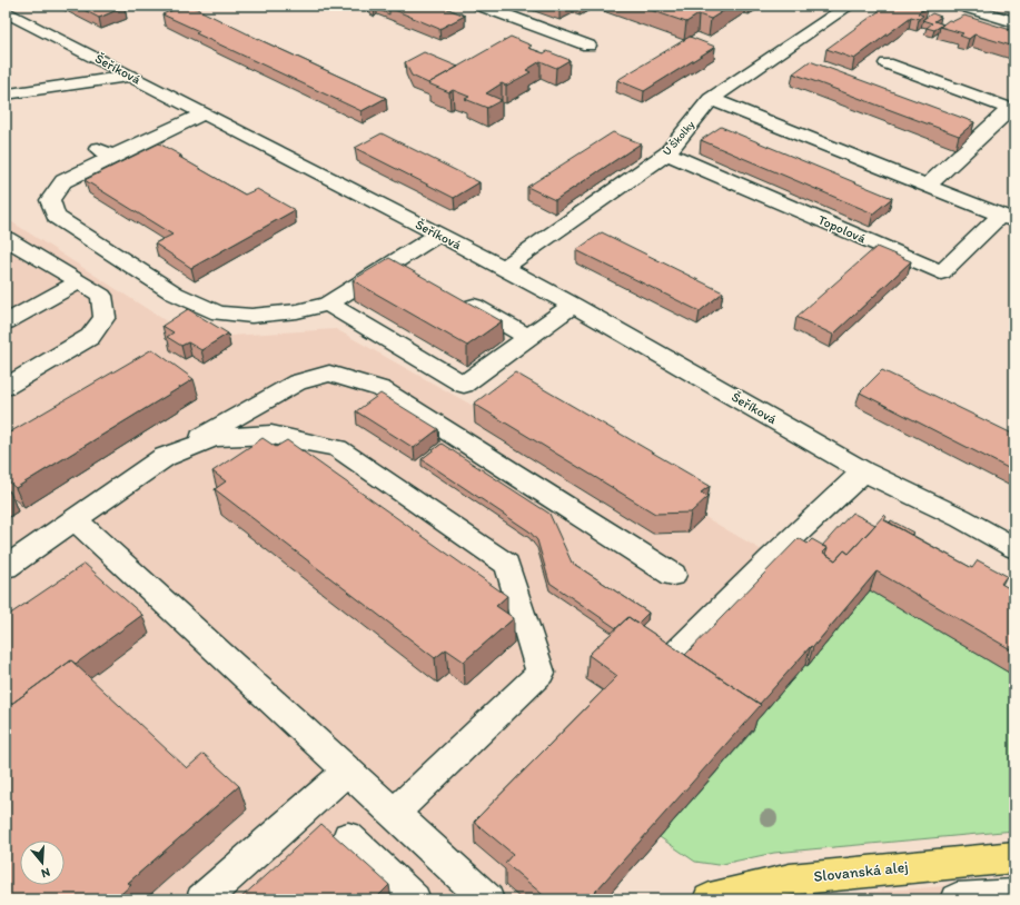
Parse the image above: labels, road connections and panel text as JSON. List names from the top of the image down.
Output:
{
  "streets": {
    "main road": ["Slovanská alej"],
    "street": ["Šeříková", "U Školky", "Topolová"]
  },
  "crossings": [
    ["Šeříková", "U Školky"],
    ["U Školky", "Topolová"]
  ],
  "north": "bottom"
}
